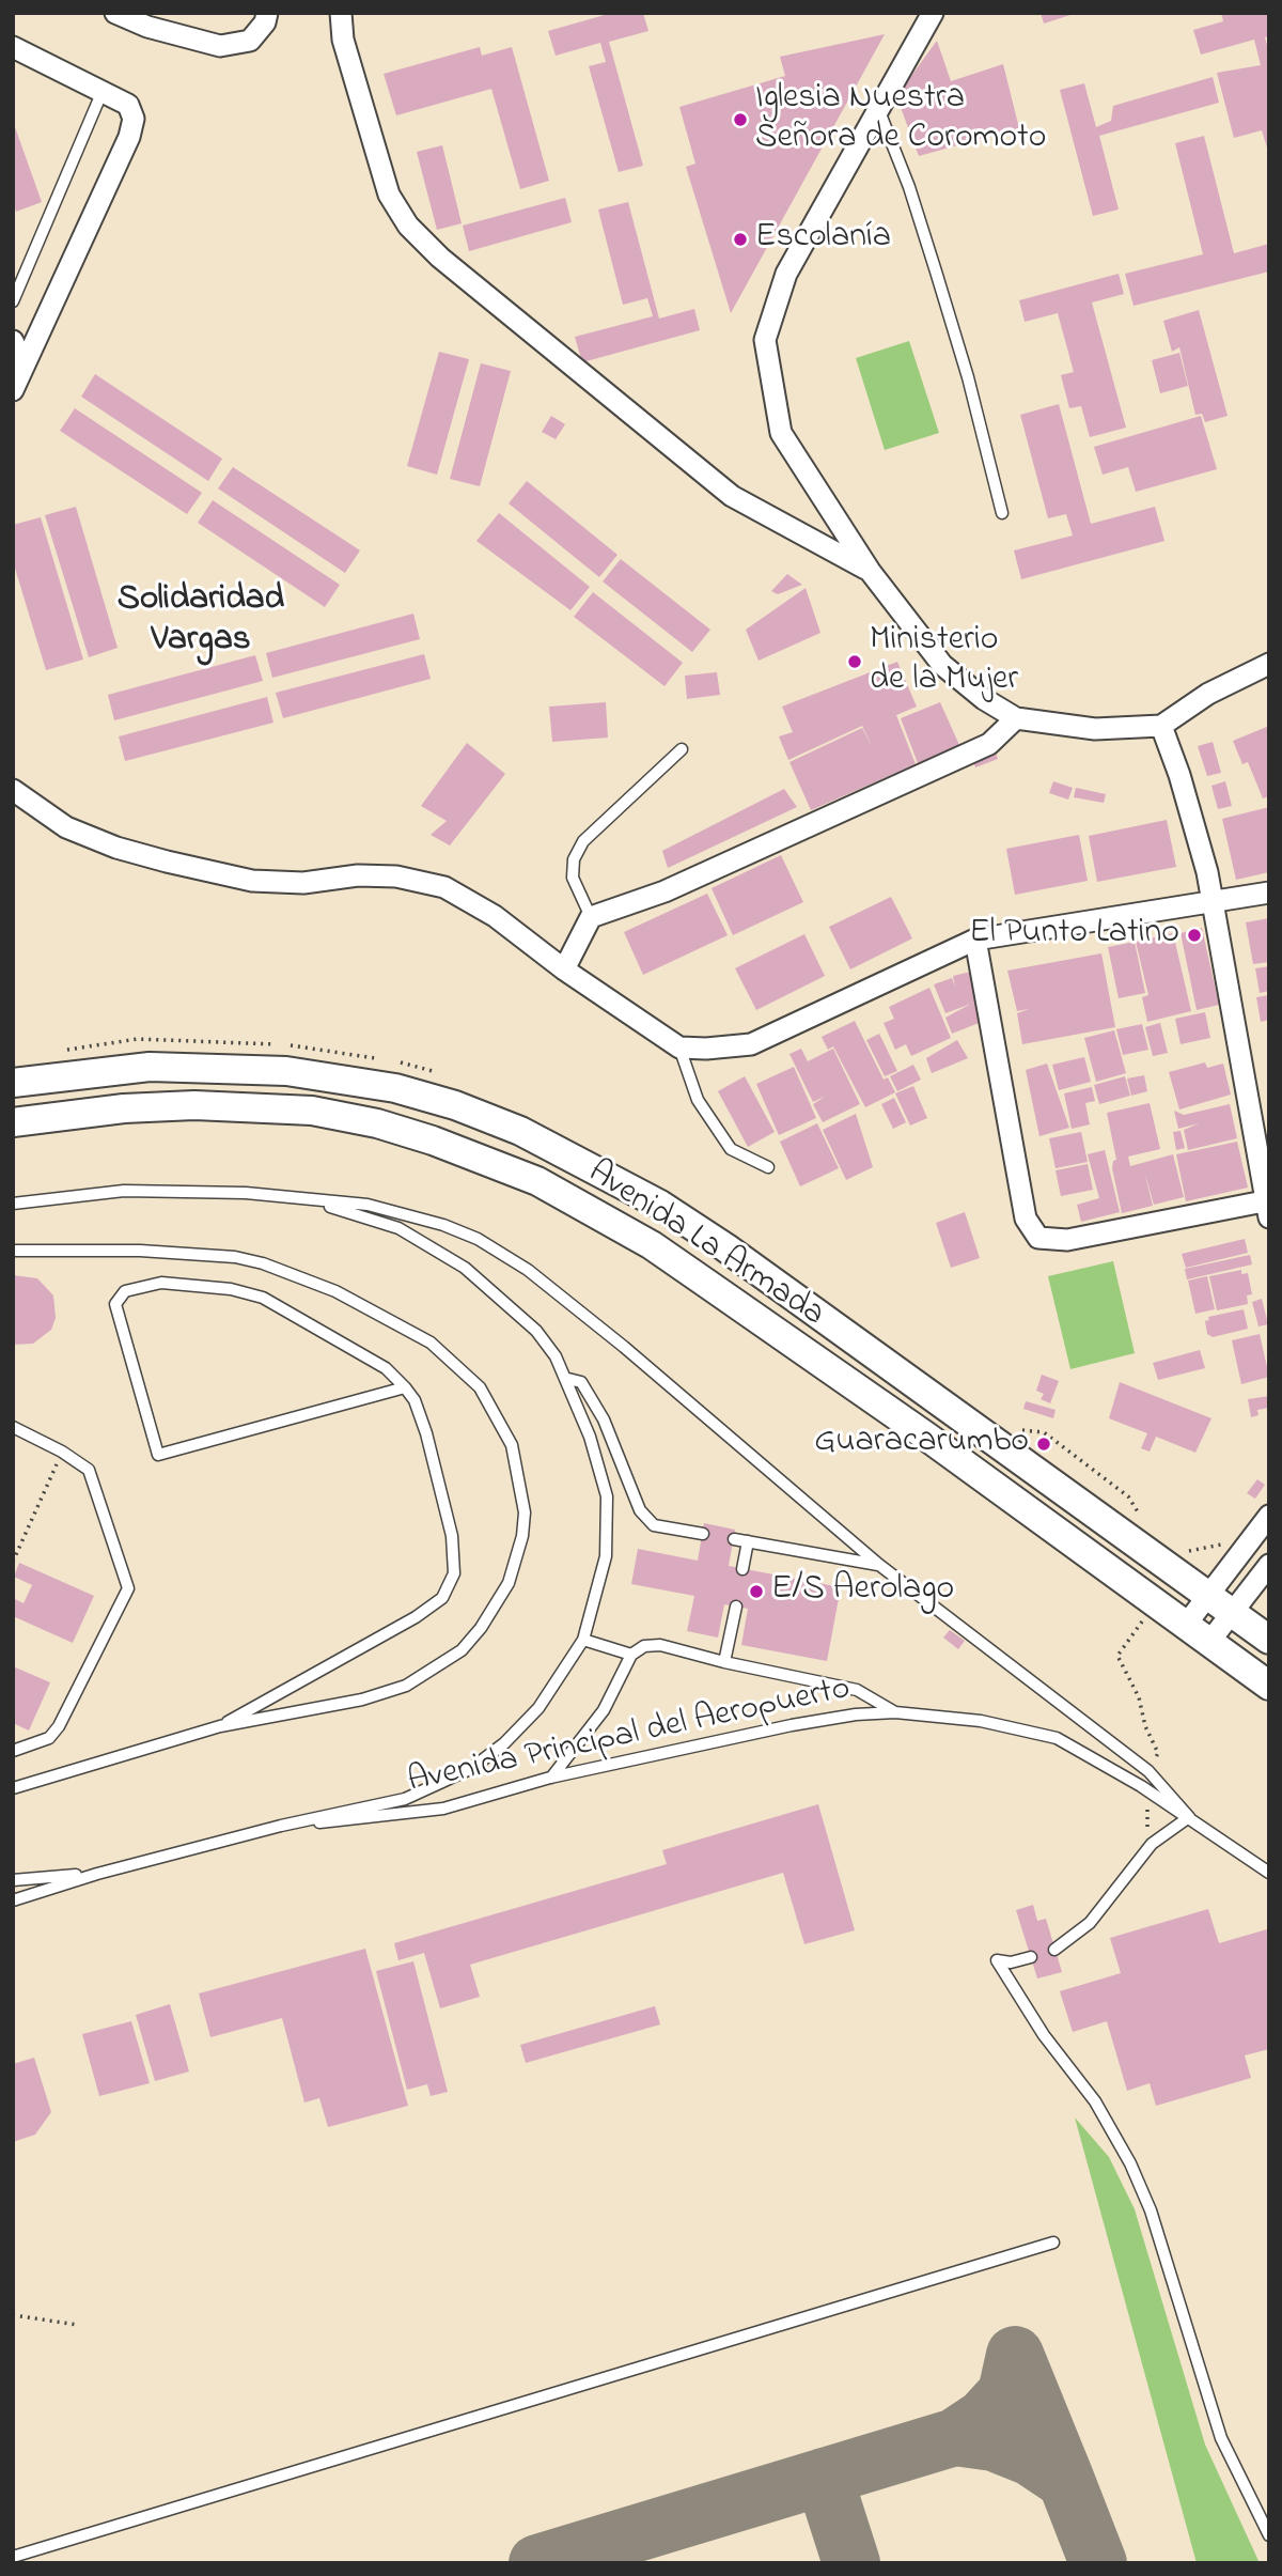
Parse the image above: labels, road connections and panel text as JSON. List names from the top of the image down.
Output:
{
  "streets": {
    "main road": ["Avenida La Armada"],
    "lane": ["Avenida Principal del Aeropuerto"]
  },
  "districts": ["Solidaridad Vargas"],
  "places": [
    "Iglesia Nuestra Señora de Coromoto",
    "Escolanía",
    "Ministerio de la Mujer",
    "El Punto Latino",
    "Guaracarumbo",
    "E/S Aerolago"
  ]
}
